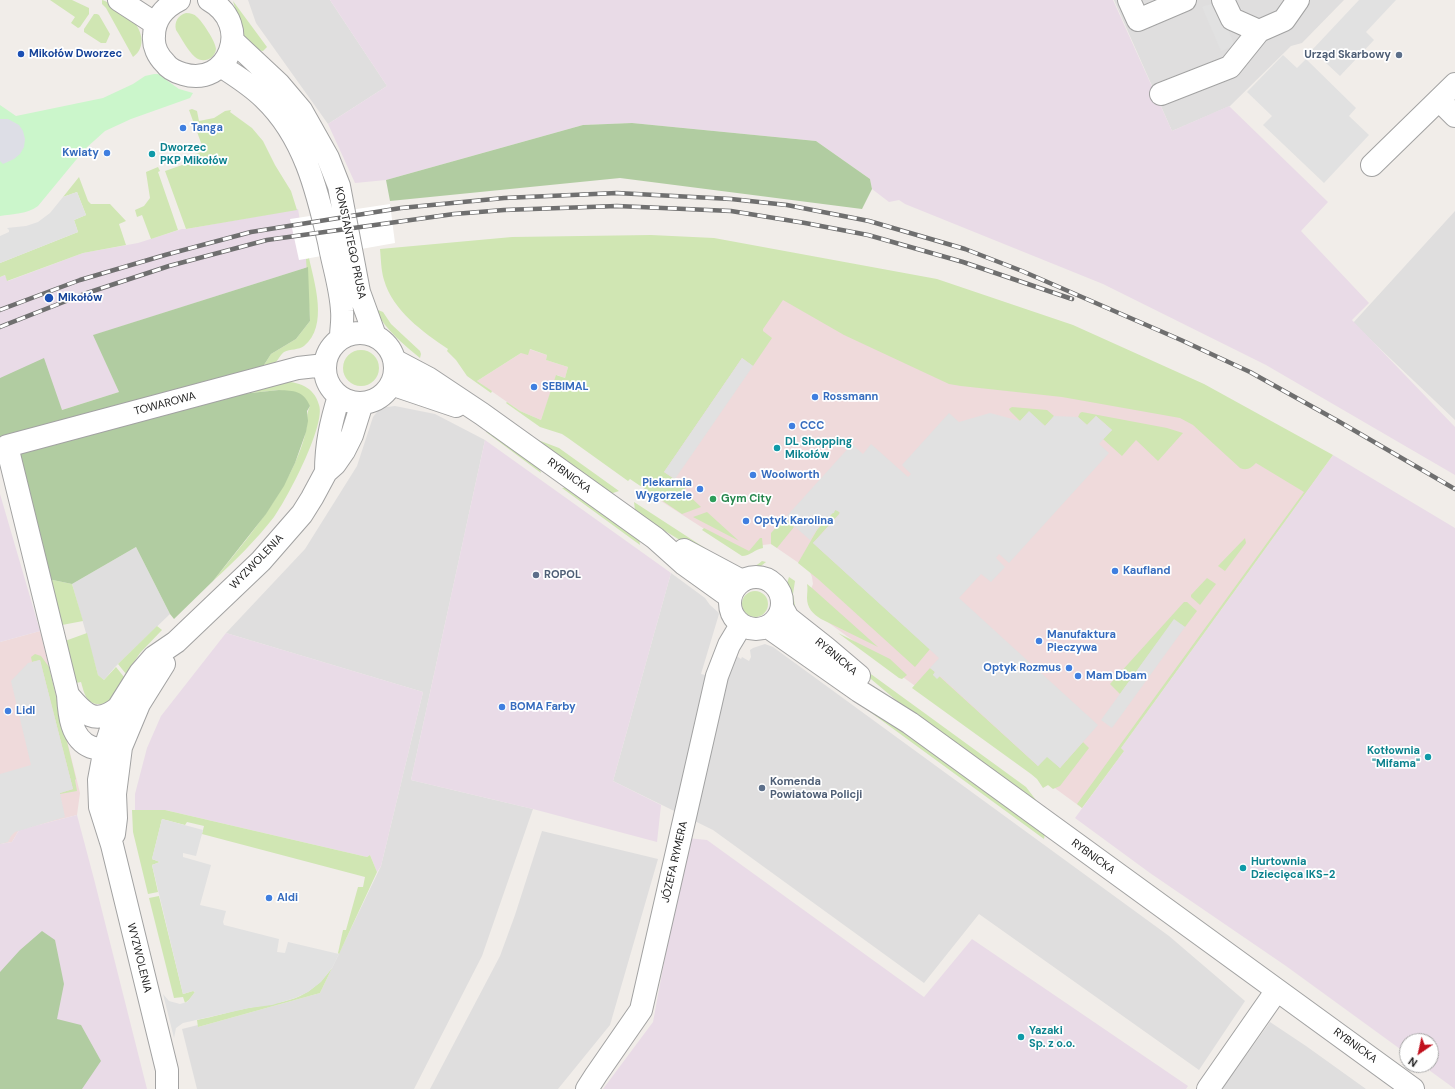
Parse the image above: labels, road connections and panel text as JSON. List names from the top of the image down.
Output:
{
  "streets": {
    "street": [
      "KONSTANTEGO PRUSA",
      "TOWAROWA",
      "RYBNICKA",
      "WYZWOLENIA",
      "JÓZEFA RYMERA"
    ]
  },
  "crossings": [
    ["KONSTANTEGO PRUSA", "TOWAROWA"],
    ["KONSTANTEGO PRUSA", "RYBNICKA"],
    ["KONSTANTEGO PRUSA", "WYZWOLENIA"],
    ["TOWAROWA", "RYBNICKA"],
    ["TOWAROWA", "WYZWOLENIA"],
    ["RYBNICKA", "WYZWOLENIA"],
    ["RYBNICKA", "JÓZEFA RYMERA"]
  ],
  "places": [
    "Mikołów Dworzec",
    "Urząd Skarbowy",
    "Tanga",
    "Kwiaty",
    "Dworzec PKP Mikołów",
    "Mikołów",
    "SEBIMAL",
    "Rossmann",
    "CCC",
    "DL Shopping Mikołów",
    "Woolworth",
    "Piekarnia Wygorzele",
    "Gym City",
    "Optyk Karolina",
    "Kaufland",
    "ROPOL",
    "Manufaktura Pieczywa",
    "Optyk Rozmus",
    "Mam Dbam",
    "BOMA Farby",
    "Lidl",
    "Kotłownia \"Mifama\"",
    "Komenda Powiatowa Policji",
    "Hurtownia Dziecięca IKS-2",
    "Aldi",
    "Yazaki Sp. z o.o."
  ],
  "north": "bottom left"
}
